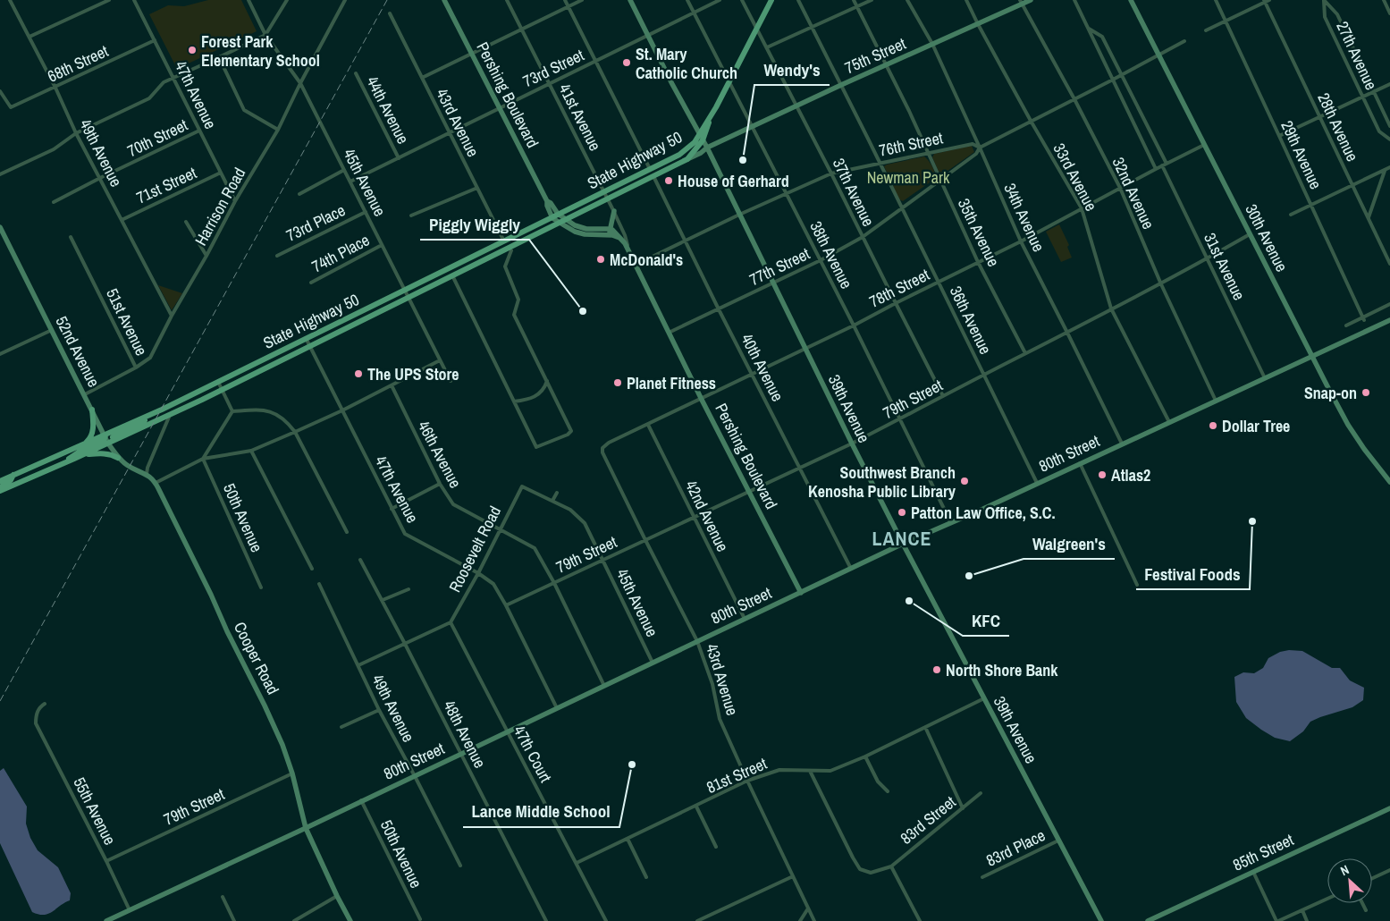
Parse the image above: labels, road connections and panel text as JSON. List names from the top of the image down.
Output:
{
  "streets": {
    "main road": ["State Highway 50"],
    "street": [
      "75th Street",
      "27th Avenue",
      "68th Street",
      "73rd Street",
      "47th Avenue",
      "Pershing Boulevard",
      "44th Avenue",
      "41st Avenue",
      "43rd Avenue",
      "28th Avenue",
      "70th Street",
      "76th Street",
      "49th Avenue",
      "29th Avenue",
      "33rd Avenue",
      "45th Avenue",
      "71st Street",
      "37th Avenue",
      "32nd Avenue",
      "Harrison Road",
      "34th Avenue",
      "73rd Place",
      "35th Avenue",
      "30th Avenue",
      "74th Place",
      "38th Avenue",
      "77th Street",
      "31st Avenue",
      "78th Street",
      "36th Avenue",
      "51st Avenue",
      "52nd Avenue",
      "40th Avenue",
      "79th Street",
      "39th Avenue",
      "80th Street",
      "46th Avenue",
      "42nd Avenue",
      "50th Avenue",
      "Roosevelt Road",
      "Cooper Road",
      "48th Avenue",
      "47th Court",
      "81st Street",
      "55th Avenue",
      "83rd Street",
      "83rd Place",
      "85th Street"
    ]
  },
  "crossings": [
    ["75th Street", "State Highway 50"],
    ["75th Street", "33rd Avenue"],
    ["75th Street", "37th Avenue"],
    ["75th Street", "32nd Avenue"],
    ["75th Street", "34th Avenue"],
    ["75th Street", "35th Avenue"],
    ["75th Street", "38th Avenue"],
    ["75th Street", "36th Avenue"],
    ["75th Street", "39th Avenue"],
    ["68th Street", "47th Avenue"],
    ["68th Street", "49th Avenue"],
    ["73rd Street", "Pershing Boulevard"],
    ["73rd Street", "44th Avenue"],
    ["73rd Street", "41st Avenue"],
    ["73rd Street", "43rd Avenue"],
    ["73rd Street", "45th Avenue"],
    ["73rd Street", "38th Avenue"],
    ["73rd Street", "39th Avenue"],
    ["47th Avenue", "70th Street"],
    ["47th Avenue", "State Highway 50"],
    ["47th Avenue", "71st Street"],
    ["47th Avenue", "Harrison Road"],
    ["47th Avenue", "79th Street"],
    ["47th Avenue", "80th Street"],
    ["47th Avenue", "Roosevelt Road"],
    ["Pershing Boulevard", "41st Avenue"],
    ["Pershing Boulevard", "76th Street"],
    ["Pershing Boulevard", "State Highway 50"],
    ["Pershing Boulevard", "77th Street"],
    ["Pershing Boulevard", "78th Street"],
    ["Pershing Boulevard", "79th Street"],
    ["Pershing Boulevard", "80th Street"],
    ["41st Avenue", "State Highway 50"],
    ["43rd Avenue", "State Highway 50"],
    ["43rd Avenue", "78th Street"],
    ["43rd Avenue", "79th Street"],
    ["43rd Avenue", "80th Street"],
    ["43rd Avenue", "81st Street"],
    ["70th Street", "49th Avenue"],
    ["76th Street", "33rd Avenue"],
    ["76th Street", "37th Avenue"],
    ["76th Street", "32nd Avenue"],
    ["76th Street", "34th Avenue"],
    ["76th Street", "35th Avenue"],
    ["76th Street", "30th Avenue"],
    ["76th Street", "38th Avenue"],
    ["76th Street", "77th Street"],
    ["76th Street", "36th Avenue"],
    ["76th Street", "40th Avenue"],
    ["76th Street", "39th Avenue"],
    ["49th Avenue", "71st Street"],
    ["49th Avenue", "Harrison Road"],
    ["49th Avenue", "80th Street"],
    ["State Highway 50", "45th Avenue"],
    ["State Highway 50", "38th Avenue"],
    ["State Highway 50", "52nd Avenue"],
    ["State Highway 50", "40th Avenue"],
    ["State Highway 50", "39th Avenue"],
    ["33rd Avenue", "78th Street"],
    ["33rd Avenue", "79th Street"],
    ["33rd Avenue", "80th Street"],
    ["45th Avenue", "Harrison Road"],
    ["45th Avenue", "73rd Place"],
    ["45th Avenue", "74th Place"],
    ["45th Avenue", "79th Street"],
    ["45th Avenue", "80th Street"],
    ["45th Avenue", "Roosevelt Road"],
    ["37th Avenue", "77th Street"],
    ["37th Avenue", "78th Street"],
    ["37th Avenue", "79th Street"],
    ["32nd Avenue", "78th Street"],
    ["32nd Avenue", "79th Street"],
    ["32nd Avenue", "80th Street"],
    ["Harrison Road", "51st Avenue"],
    ["Harrison Road", "52nd Avenue"],
    ["34th Avenue", "77th Street"],
    ["34th Avenue", "78th Street"],
    ["34th Avenue", "79th Street"],
    ["34th Avenue", "80th Street"],
    ["35th Avenue", "77th Street"],
    ["35th Avenue", "78th Street"],
    ["35th Avenue", "79th Street"],
    ["30th Avenue", "78th Street"],
    ["30th Avenue", "79th Street"],
    ["30th Avenue", "80th Street"],
    ["38th Avenue", "77th Street"],
    ["38th Avenue", "78th Street"],
    ["38th Avenue", "79th Street"],
    ["38th Avenue", "80th Street"],
    ["77th Street", "36th Avenue"],
    ["77th Street", "40th Avenue"],
    ["77th Street", "39th Avenue"],
    ["31st Avenue", "78th Street"],
    ["31st Avenue", "79th Street"],
    ["31st Avenue", "80th Street"],
    ["78th Street", "36th Avenue"],
    ["78th Street", "40th Avenue"],
    ["78th Street", "39th Avenue"],
    ["78th Street", "42nd Avenue"],
    ["36th Avenue", "79th Street"],
    ["36th Avenue", "80th Street"],
    ["52nd Avenue", "Cooper Road"],
    ["40th Avenue", "79th Street"],
    ["40th Avenue", "80th Street"],
    ["79th Street", "39th Avenue"],
    ["79th Street", "46th Avenue"],
    ["79th Street", "42nd Avenue"],
    ["79th Street", "Cooper Road"],
    ["79th Street", "55th Avenue"],
    ["39th Avenue", "80th Street"],
    ["39th Avenue", "81st Street"],
    ["39th Avenue", "83rd Place"],
    ["80th Street", "46th Avenue"],
    ["80th Street", "42nd Avenue"],
    ["80th Street", "50th Avenue"],
    ["80th Street", "Cooper Road"],
    ["80th Street", "48th Avenue"],
    ["80th Street", "47th Court"],
    ["80th Street", "55th Avenue"],
    ["46th Avenue", "Roosevelt Road"],
    ["Roosevelt Road", "47th Court"],
    ["47th Court", "81st Street"]
  ],
  "districts": ["LANCE"],
  "parks": ["Newman Park"],
  "places": [
    "Forest Park Elementary School",
    "St. Mary Catholic Church",
    "Wendy's",
    "House of Gerhard",
    "McDonald's",
    "Piggly Wiggly",
    "The UPS Store",
    "Planet Fitness",
    "Snap-on",
    "Dollar Tree",
    "Atlas2",
    "Southwest Branch Kenosha Public Library",
    "Patton Law Office, S.C.",
    "Festival Foods",
    "Walgreen's",
    "KFC",
    "North Shore Bank",
    "Lance Middle School"
  ],
  "north": "top left"
}
